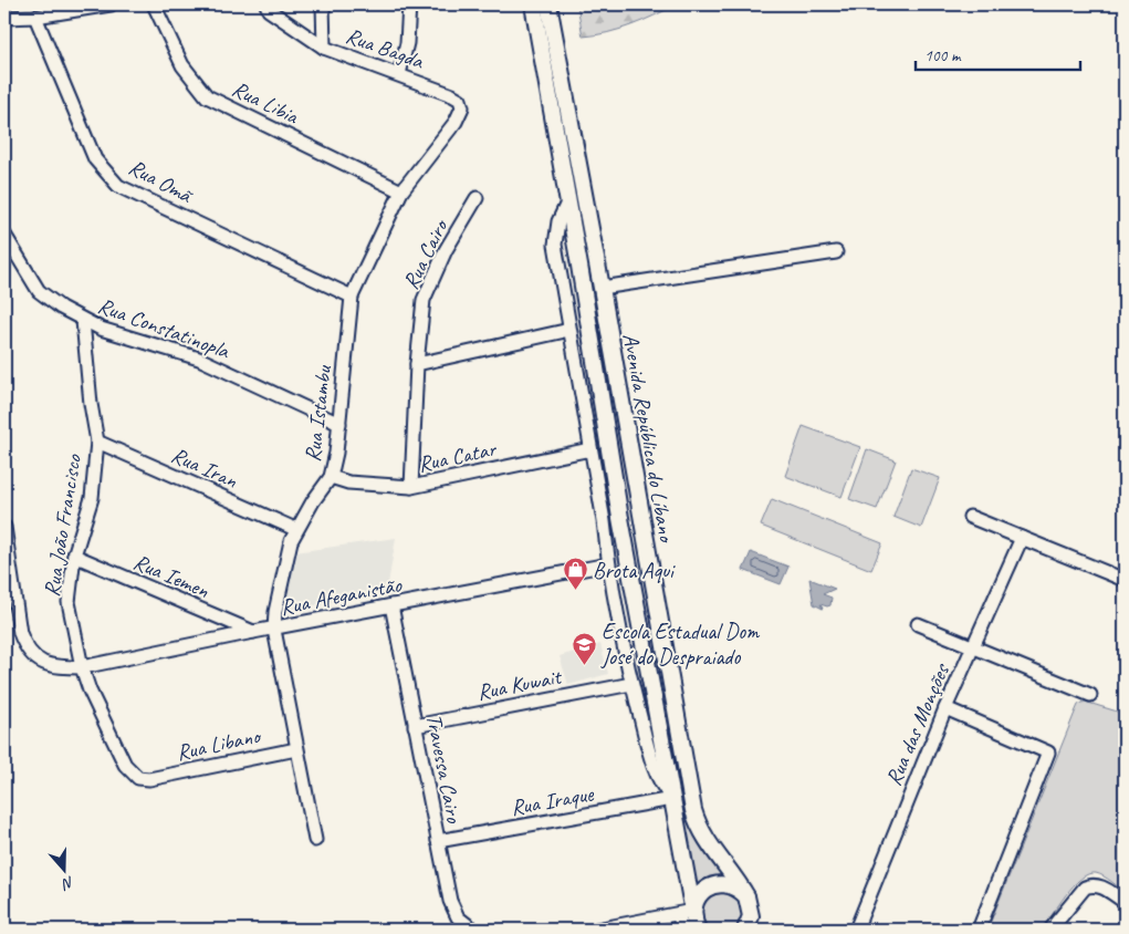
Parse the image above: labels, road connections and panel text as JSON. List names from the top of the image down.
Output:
{
  "streets": {
    "main road": ["Avenida República do Líbano"],
    "street": [
      "Rua Bagda",
      "Rua Libia",
      "Rua Omã",
      "Rua Cairo",
      "Rua Constatinopla",
      "Rua Istambu",
      "Rua Catar",
      "Rua Iran",
      "Rua João Francisco",
      "Rua Iemen",
      "Rua Afeganistão",
      "Rua Kuwait",
      "Rua das Monções",
      "Rua Libano",
      "Travessa Cairo",
      "Rua Iraque"
    ]
  },
  "crossings": [
    ["Rua Bagda", "Rua Istambu"],
    ["Rua Libia", "Rua Istambu"],
    ["Rua Omã", "Rua Istambu"],
    ["Rua Constatinopla", "Rua Istambu"],
    ["Rua Constatinopla", "Rua João Francisco"],
    ["Rua Istambu", "Rua Catar"],
    ["Rua Istambu", "Rua Iran"],
    ["Rua Istambu", "Rua Afeganistão"],
    ["Rua Istambu", "Rua Libano"],
    ["Avenida República do Líbano", "Rua Catar"],
    ["Avenida República do Líbano", "Rua Afeganistão"],
    ["Avenida República do Líbano", "Rua Kuwait"],
    ["Avenida República do Líbano", "Rua Iraque"],
    ["Rua Iran", "Rua João Francisco"],
    ["Rua João Francisco", "Rua Iemen"],
    ["Rua João Francisco", "Rua Afeganistão"],
    ["Rua João Francisco", "Rua Libano"],
    ["Rua Iemen", "Rua Afeganistão"],
    ["Rua Afeganistão", "Travessa Cairo"],
    ["Rua Kuwait", "Travessa Cairo"],
    ["Travessa Cairo", "Rua Iraque"]
  ],
  "places": {
    "shop": ["Brota Aqui"],
    "school or university": ["Escola Estadual Dom José do Despraiado"]
  },
  "scale_bar": "100 m",
  "north": "bottom"
}
